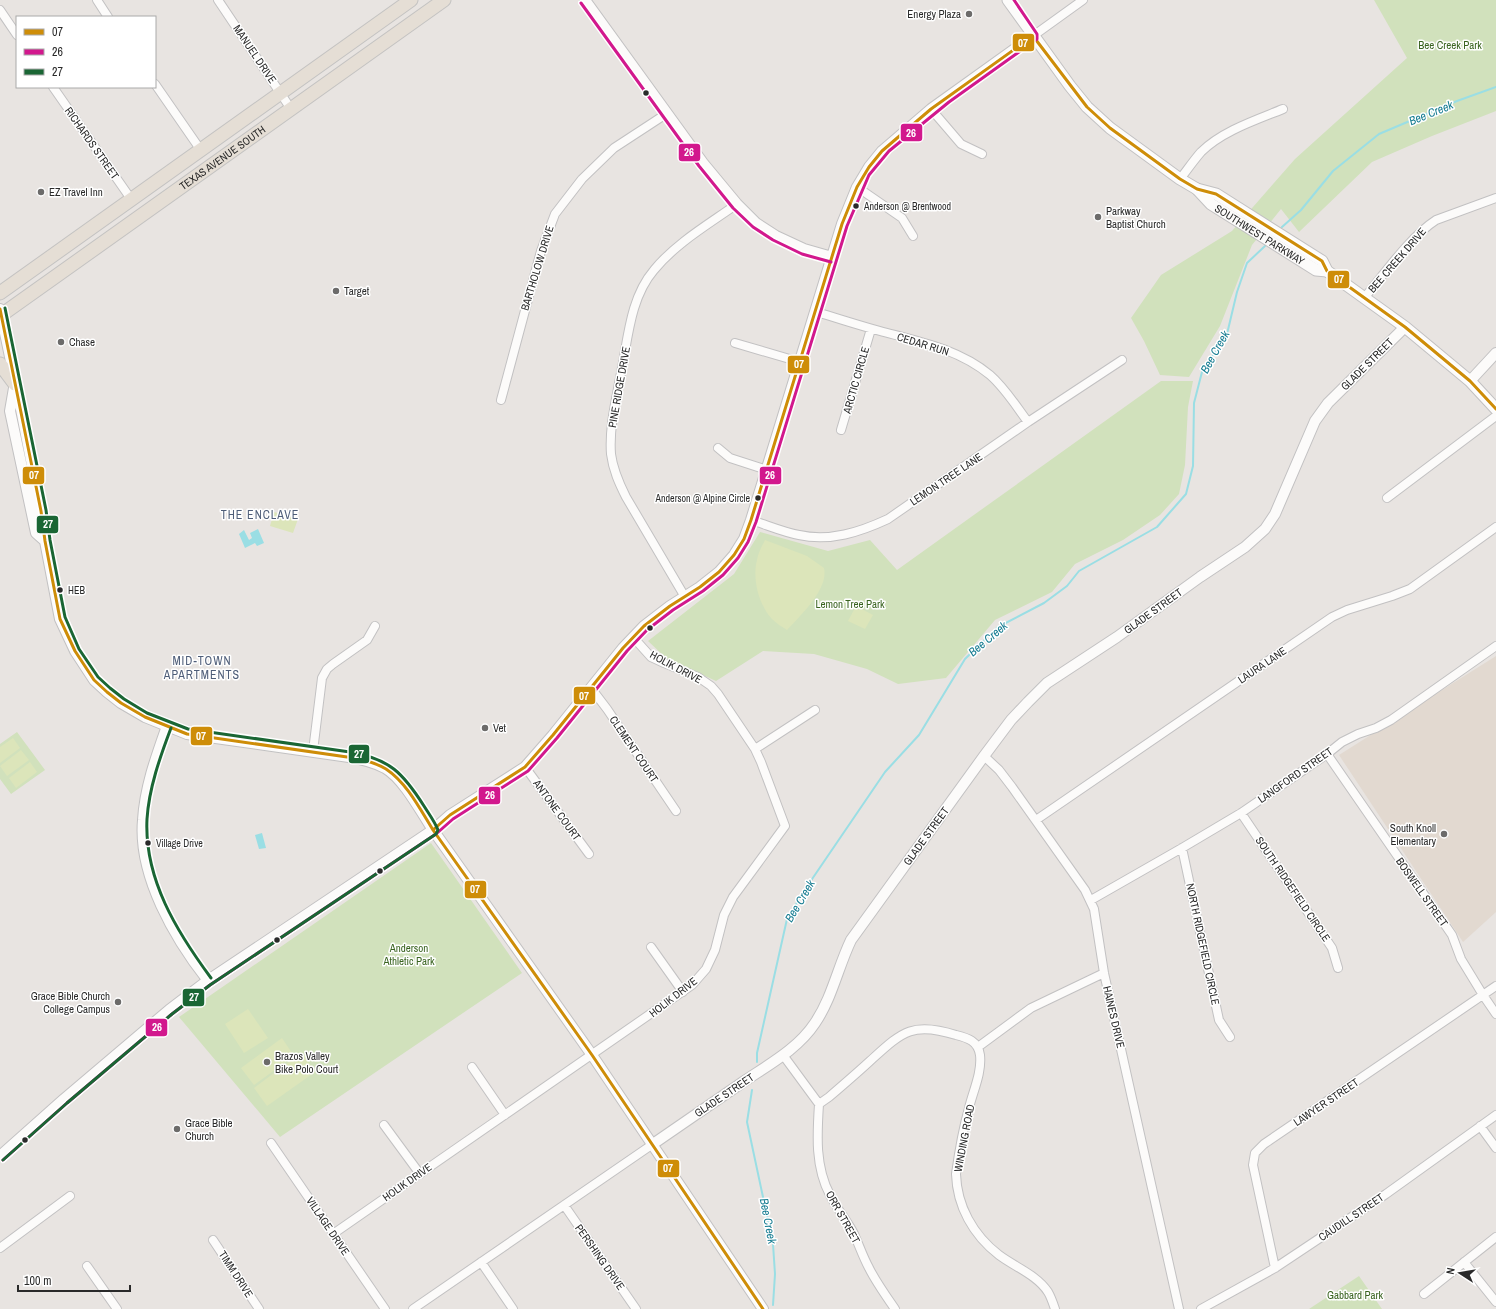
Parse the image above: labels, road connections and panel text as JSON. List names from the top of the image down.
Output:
{
  "streets": {
    "main road": ["TEXAS AVENUE SOUTH", "SOUTHWEST PARKWAY"],
    "street": [
      "MANUEL DRIVE",
      "RICHARDS STREET",
      "BEE CREEK DRIVE",
      "BARTHOLOW DRIVE",
      "CEDAR RUN",
      "GLADE STREET",
      "ARCTIC CIRCLE",
      "PINE RIDGE DRIVE",
      "LEMON TREE LANE",
      "LAURA LANE",
      "HOLIK DRIVE",
      "CLEMENT COURT",
      "LANGFORD STREET",
      "ANTONE COURT",
      "SOUTH RIDGEFIELD CIRCLE",
      "BOSWELL STREET",
      "NORTH RIDGEFIELD CIRCLE",
      "HAINES DRIVE",
      "LAWYER STREET",
      "WINDING ROAD",
      "ORR STREET",
      "CAUDILL STREET",
      "VILLAGE DRIVE",
      "PERSHING DRIVE",
      "TIMM DRIVE"
    ]
  },
  "crossings": [
    ["MANUEL DRIVE", "TEXAS AVENUE SOUTH"],
    ["RICHARDS STREET", "TEXAS AVENUE SOUTH"],
    ["SOUTHWEST PARKWAY", "BEE CREEK DRIVE"],
    ["SOUTHWEST PARKWAY", "GLADE STREET"],
    ["CEDAR RUN", "ARCTIC CIRCLE"],
    ["CEDAR RUN", "LEMON TREE LANE"],
    ["GLADE STREET", "HAINES DRIVE"],
    ["GLADE STREET", "PERSHING DRIVE"],
    ["LAURA LANE", "HAINES DRIVE"],
    ["HOLIK DRIVE", "VILLAGE DRIVE"],
    ["LANGFORD STREET", "SOUTH RIDGEFIELD CIRCLE"],
    ["LANGFORD STREET", "BOSWELL STREET"],
    ["LANGFORD STREET", "NORTH RIDGEFIELD CIRCLE"],
    ["LANGFORD STREET", "HAINES DRIVE"],
    ["BOSWELL STREET", "LAWYER STREET"],
    ["LAWYER STREET", "CAUDILL STREET"]
  ],
  "districts": ["THE ENCLAVE", "MID-TOWN APARTMENTS"],
  "water": ["Bee Creek"],
  "parks": [
    "Bee Creek Park",
    "Lemon Tree Park",
    "Anderson Athletic Park",
    "Gabbard Park"
  ],
  "places": [
    "Energy Plaza",
    "EZ Travel Inn",
    "Anderson @ Brentwood",
    "Parkway Baptist Church",
    "Target",
    "Chase",
    "Anderson @ Alpine Circle",
    "HEB",
    "Vet",
    "South Knoll Elementary",
    "Village Drive",
    "Grace Bible Church College Campus",
    "Brazos Valley Bike Polo Court",
    "Grace Bible Church"
  ],
  "lines": ["transit line 26", "transit line 07", "transit line 27"],
  "legend": ["07", "26", "27"],
  "scale_bar": "100 m",
  "north": "left"
}
